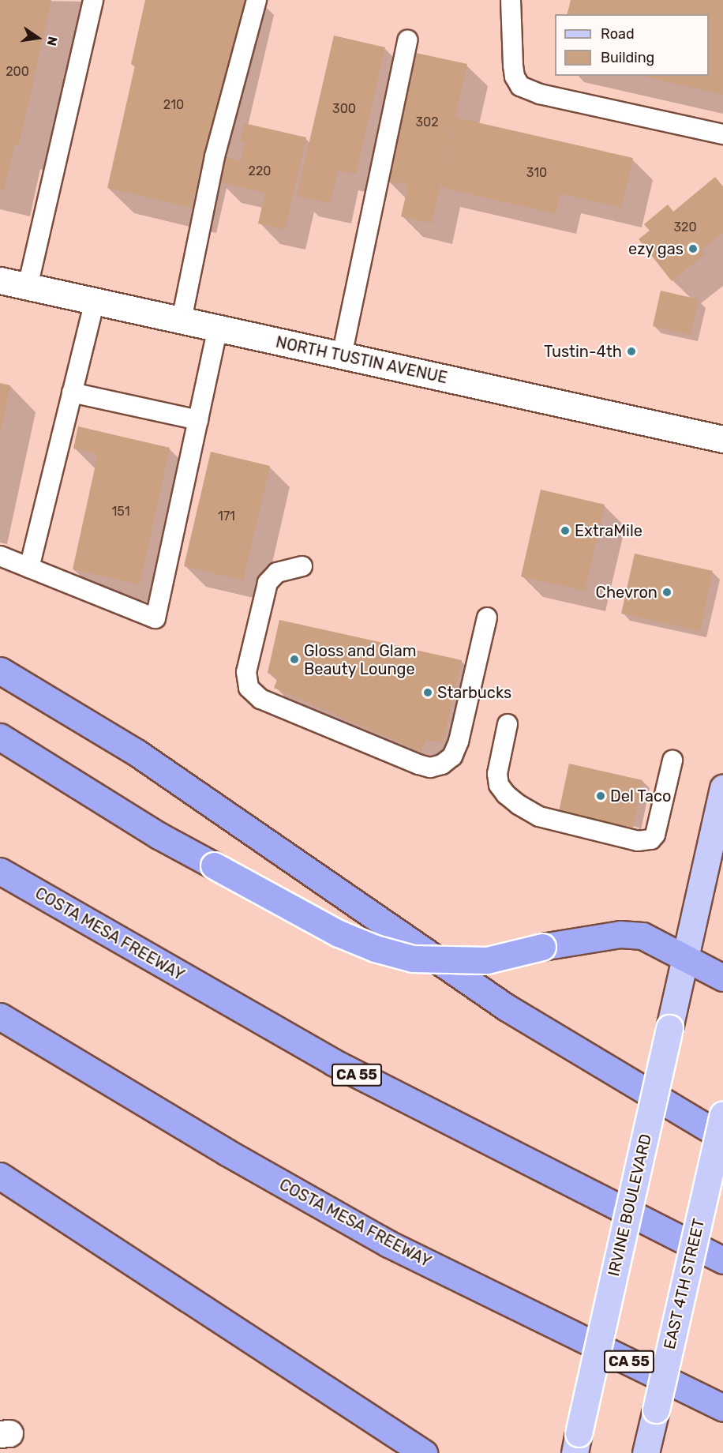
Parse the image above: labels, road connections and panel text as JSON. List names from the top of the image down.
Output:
{
  "streets": {
    "highway": ["COSTA MESA FREEWAY", "CA 55"],
    "main road": ["NORTH TUSTIN AVENUE", "IRVINE BOULEVARD", "EAST 4TH STREET"]
  },
  "places": [
    "ezy gas",
    "Tustin-4th",
    "ExtraMile",
    "Chevron",
    "Gloss and Glam Beauty Lounge",
    "Starbucks",
    "Del Taco"
  ],
  "house_numbers": [
    "200",
    "210",
    "300",
    "302",
    "220",
    "310",
    "320",
    "151",
    "171"
  ],
  "legend": ["Road", "Building"],
  "north": "right"
}
